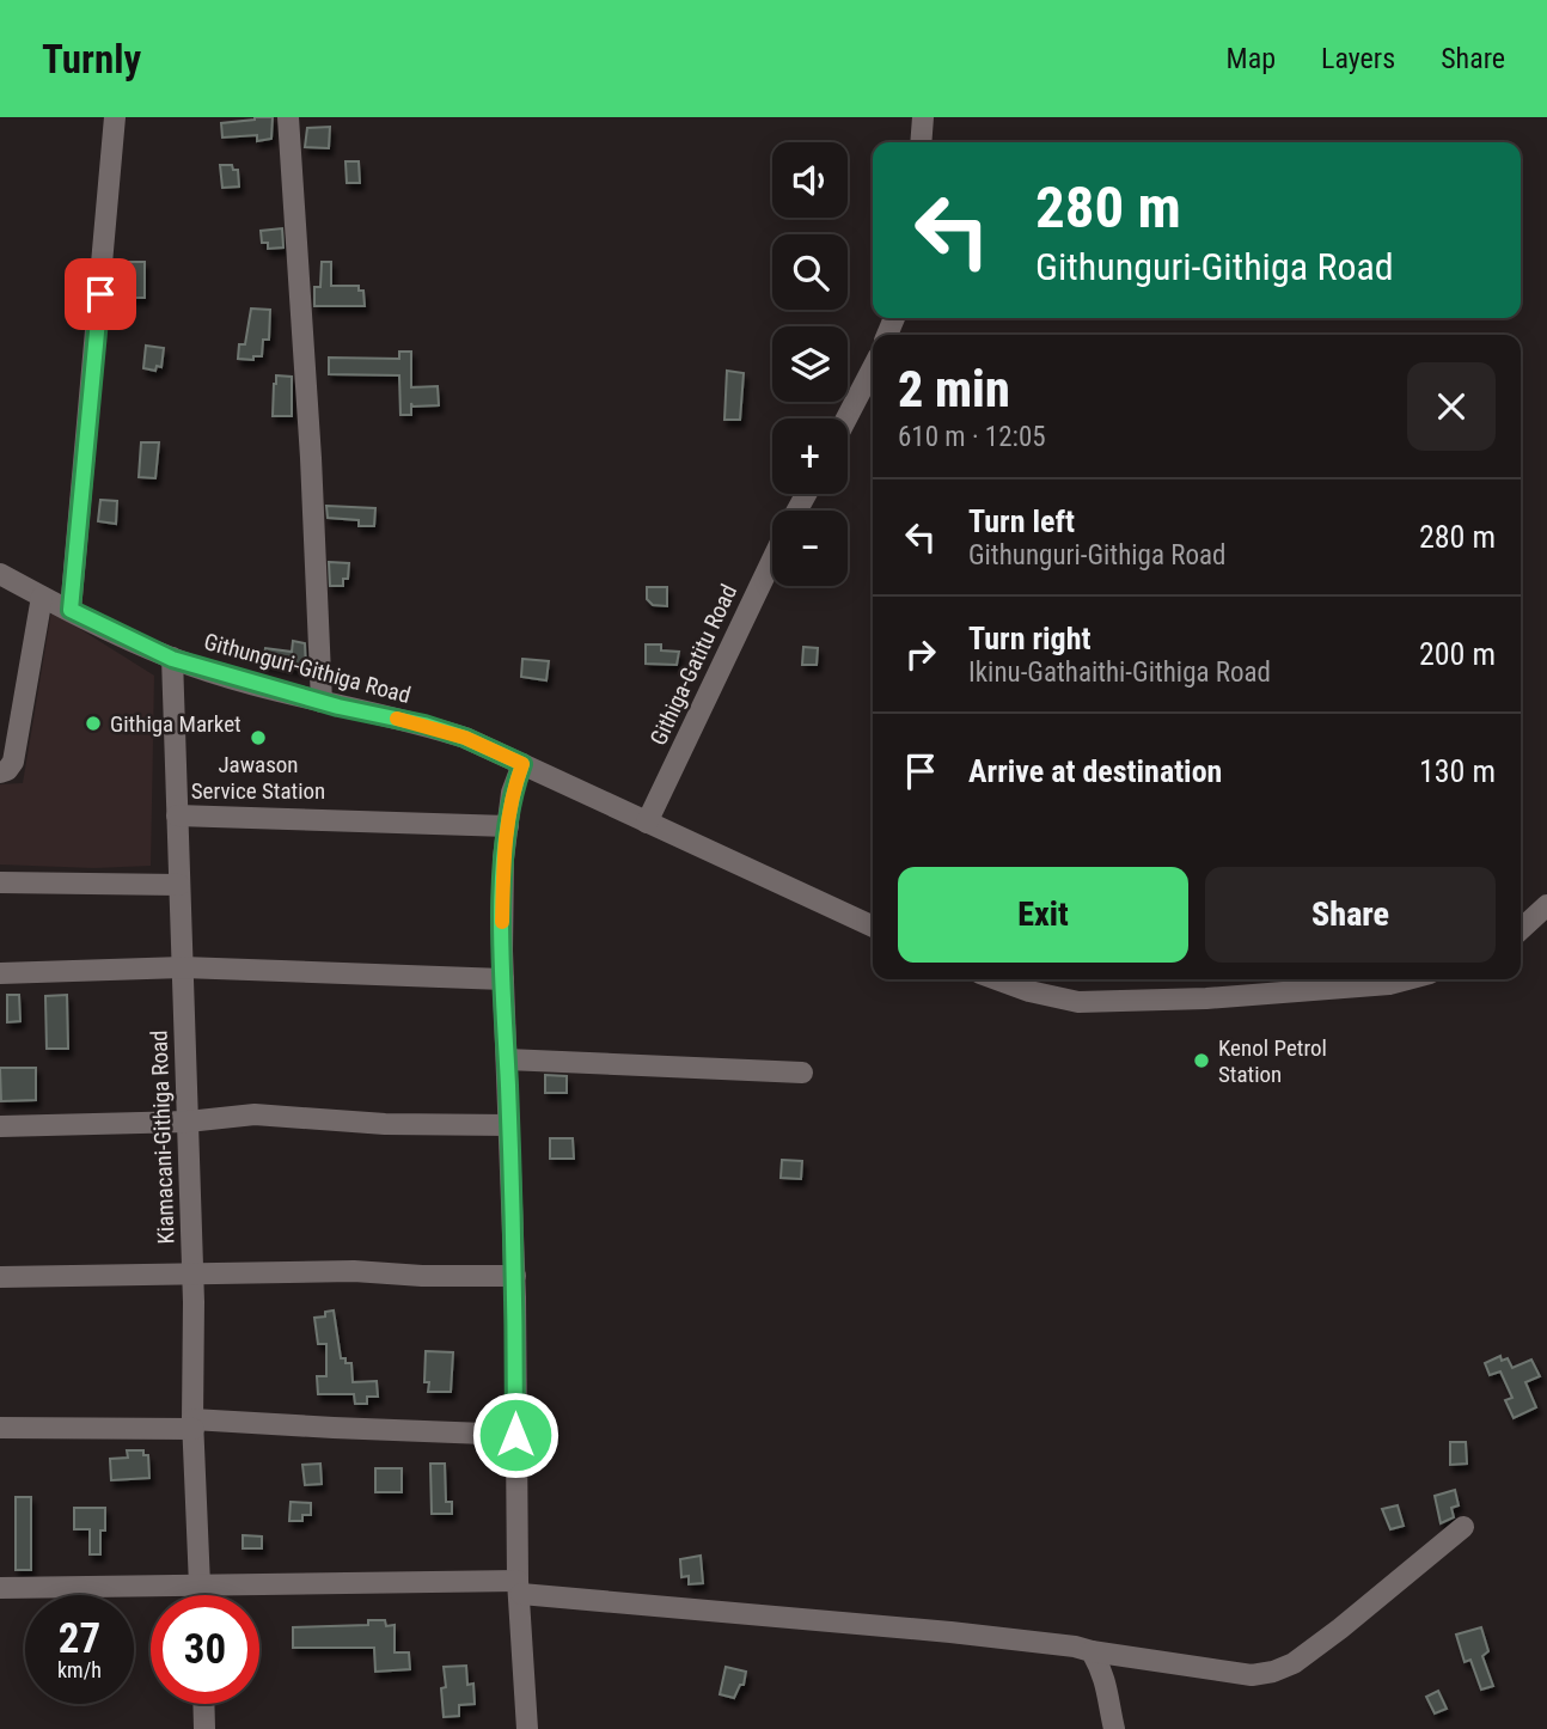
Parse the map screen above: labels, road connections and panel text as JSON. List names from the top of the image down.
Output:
{
  "streets": {
    "street": ["Githiga-Gatitu Road", "Githunguri-Githiga Road", "Kiamacani-Githiga Road"]
  },
  "crossings": [
    ["Githiga-Gatitu Road", "Githunguri-Githiga Road"],
    ["Githunguri-Githiga Road", "Kiamacani-Githiga Road"]
  ],
  "places": ["Githiga Market", "Jawason Service Station", "Kenol Petrol Station"],
  "page": {
    "header": "Turnly",
    "nav": ["Map", "Layers", "Share"],
    "map_buttons": ["+", "−"],
    "turn": ["280 m", "Githunguri-Githiga Road"],
    "heading": ["2 min", "610 m · 12:05"],
    "list": [
      {
        "name": "Turn left",
        "note": "Githunguri-Githiga Road",
        "value": "280 m"
      },
      {
        "name": "Turn right",
        "note": "Ikinu-Gathaithi-Githiga Road",
        "value": "200 m"
      },
      {
        "name": "Arrive at destination",
        "value": "130 m"
      }
    ],
    "buttons": ["Exit", "Share"],
    "speed": "27 km/h",
    "limit": "30"
  }
}
